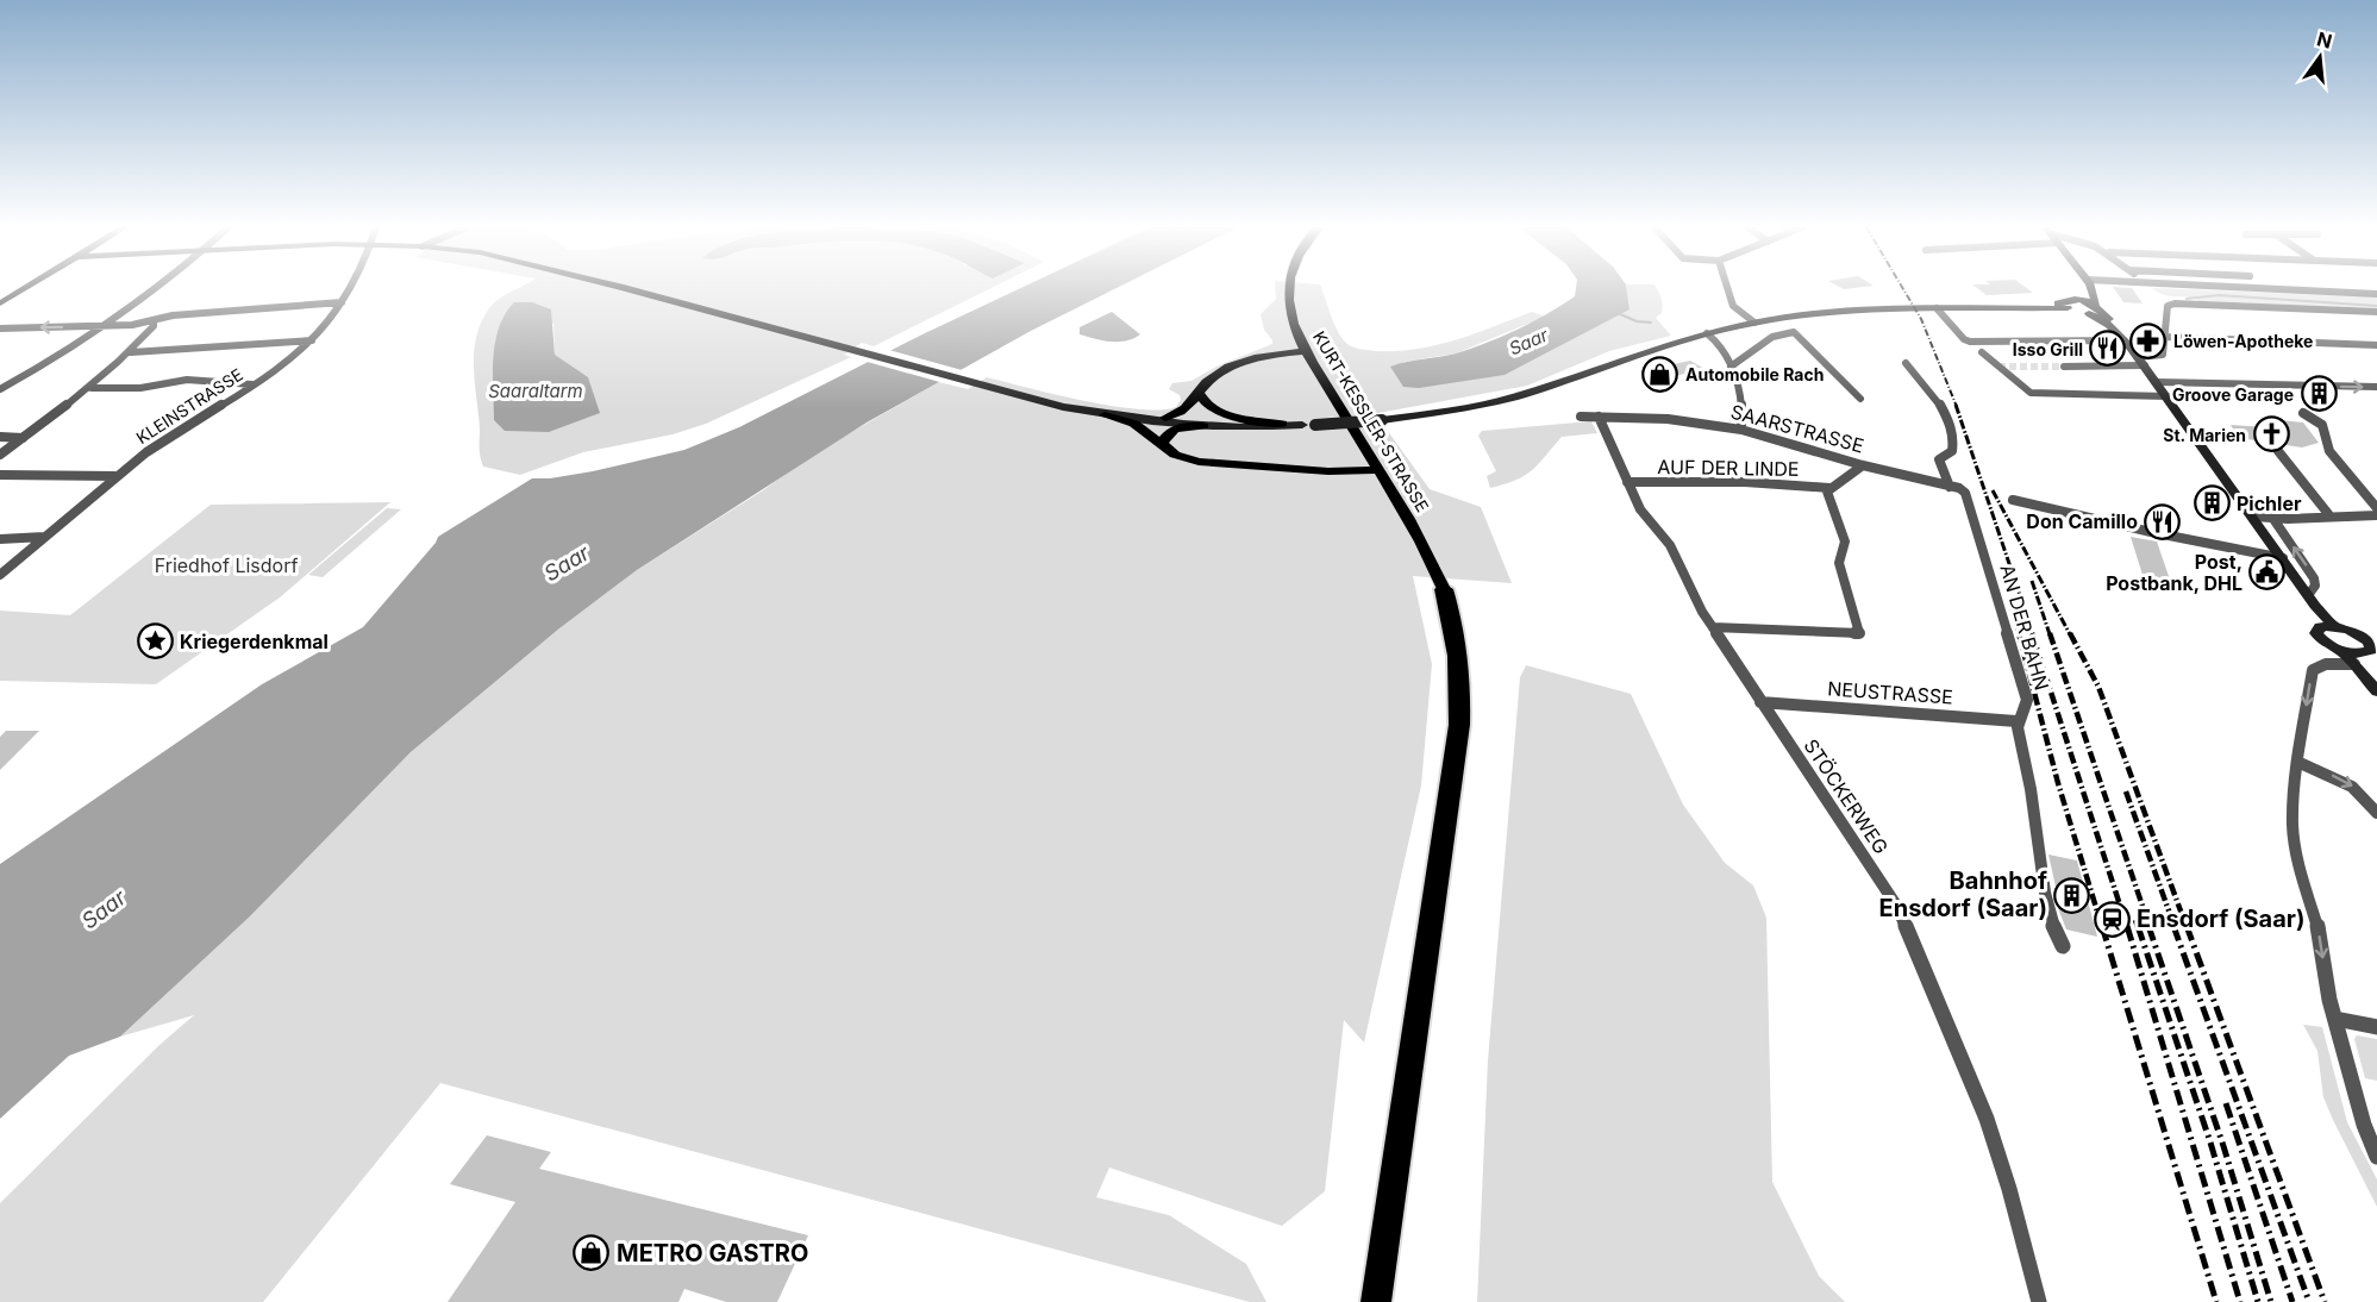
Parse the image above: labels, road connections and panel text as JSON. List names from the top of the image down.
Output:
{
  "streets": {
    "main road": ["KURT-KESSLER-STRASSE"],
    "street": [
      "KLEINSTRASSE",
      "SAARSTRASSE",
      "AUF DER LINDE",
      "AN DER BAHN",
      "NEUSTRASSE",
      "STÖCKERWEG"
    ]
  },
  "crossings": [
    ["SAARSTRASSE", "AN DER BAHN"],
    ["SAARSTRASSE", "STÖCKERWEG"],
    ["AUF DER LINDE", "STÖCKERWEG"],
    ["AN DER BAHN", "NEUSTRASSE"],
    ["NEUSTRASSE", "STÖCKERWEG"]
  ],
  "water": ["Saar", "Saaraltarm"],
  "parks": ["Friedhof Lisdorf"],
  "places": {
    "pharmacy": ["Löwen-Apotheke"],
    "restaurant": ["Isso Grill", "Don Camillo"],
    "shop": ["Automobile Rach", "METRO GASTRO"],
    "building": ["Groove Garage", "Pichler", "Bahnhof Ensdorf (Saar)"],
    "church": ["St. Marien"],
    "public building": ["Post, Postbank, DHL"],
    "place": ["Kriegerdenkmal"],
    "station": ["Ensdorf (Saar)"]
  },
  "north": "top"
}
